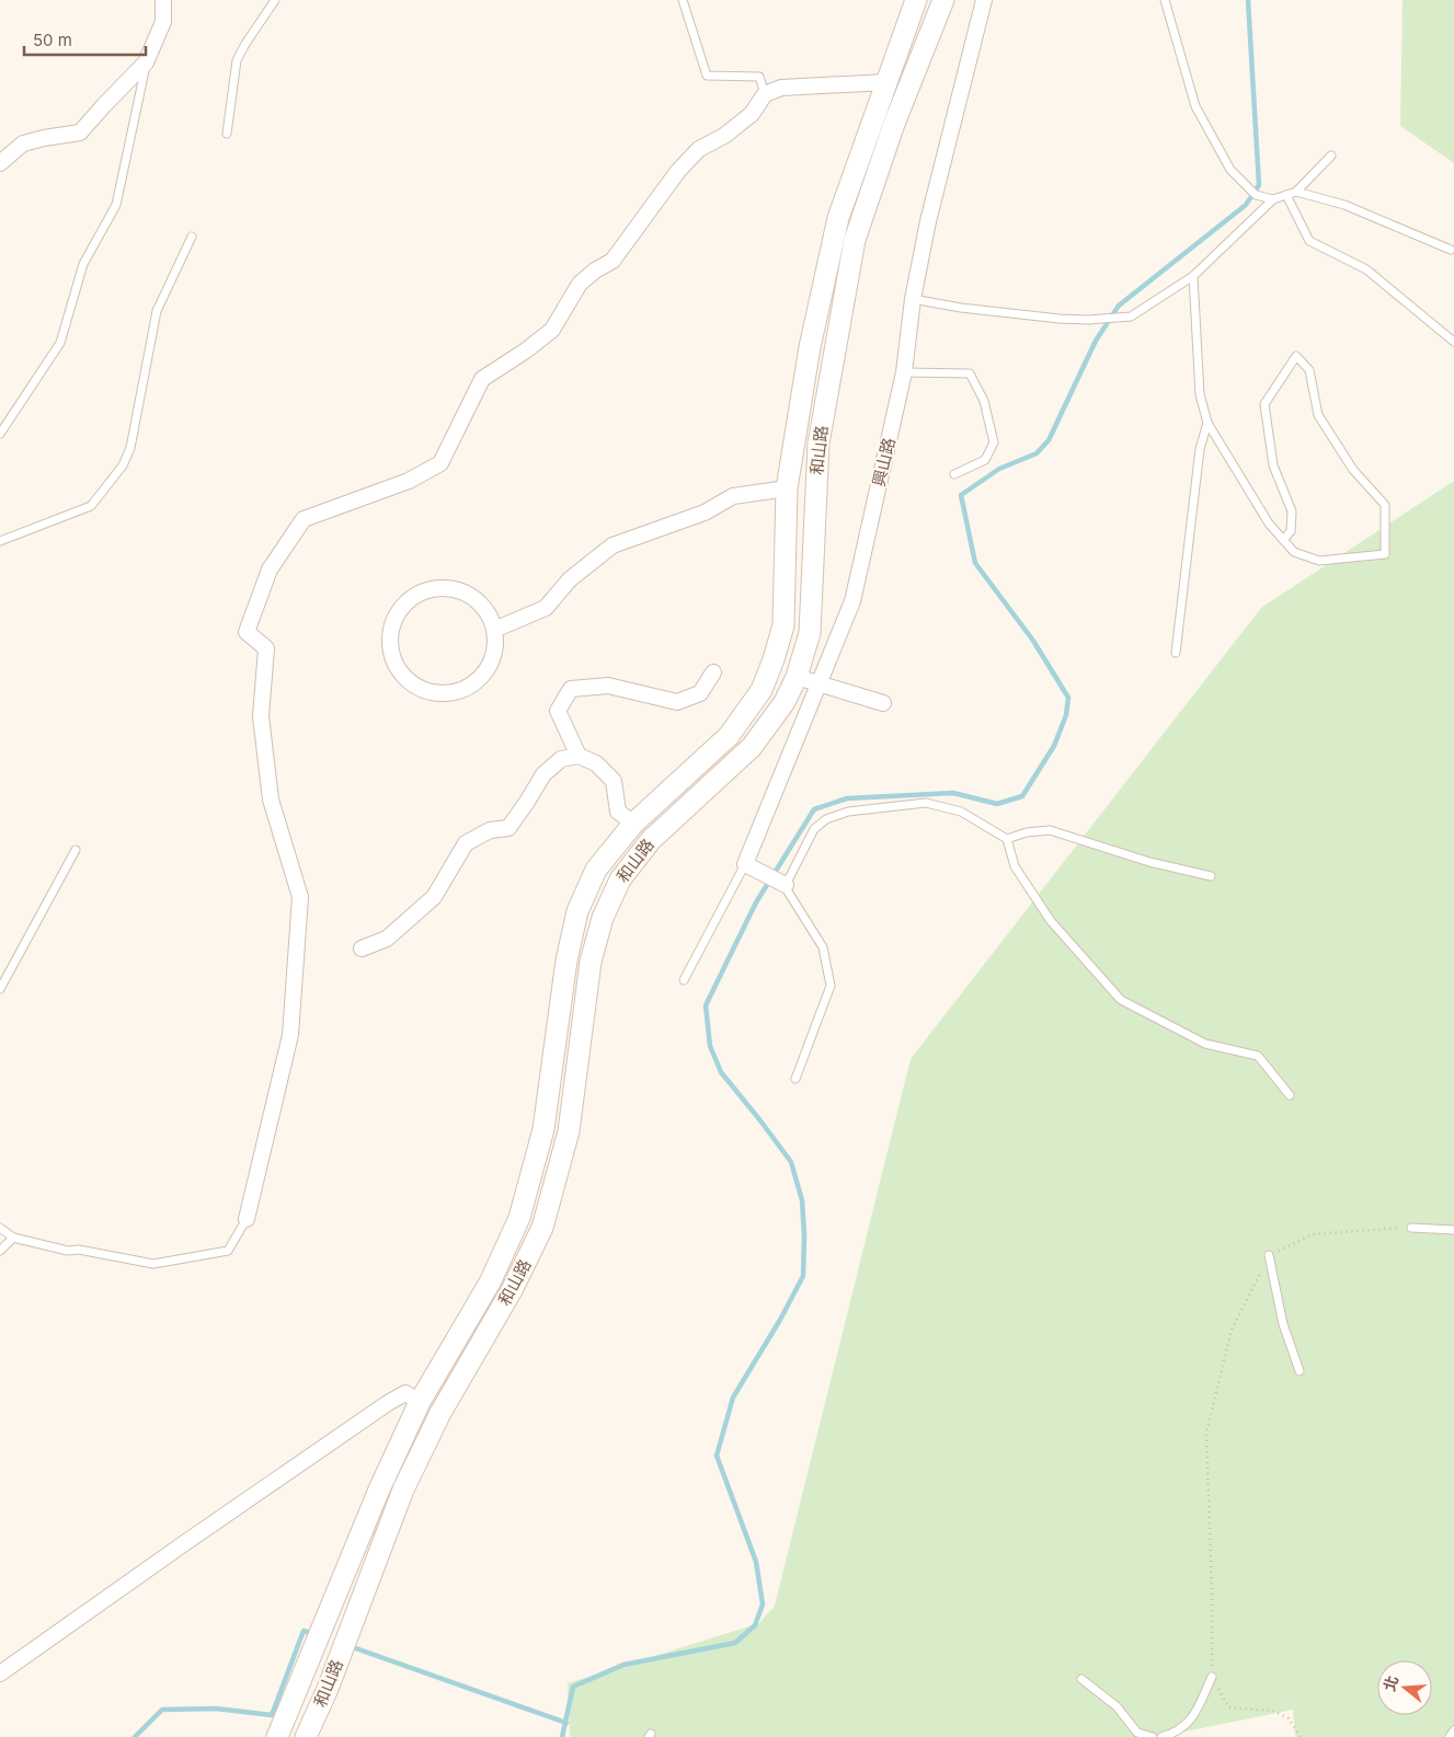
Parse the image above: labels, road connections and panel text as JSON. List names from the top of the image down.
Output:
{
  "streets": {
    "main road": ["和山路"],
    "street": ["興山路"]
  },
  "scale_bar": "50 m",
  "north": "left"
}
